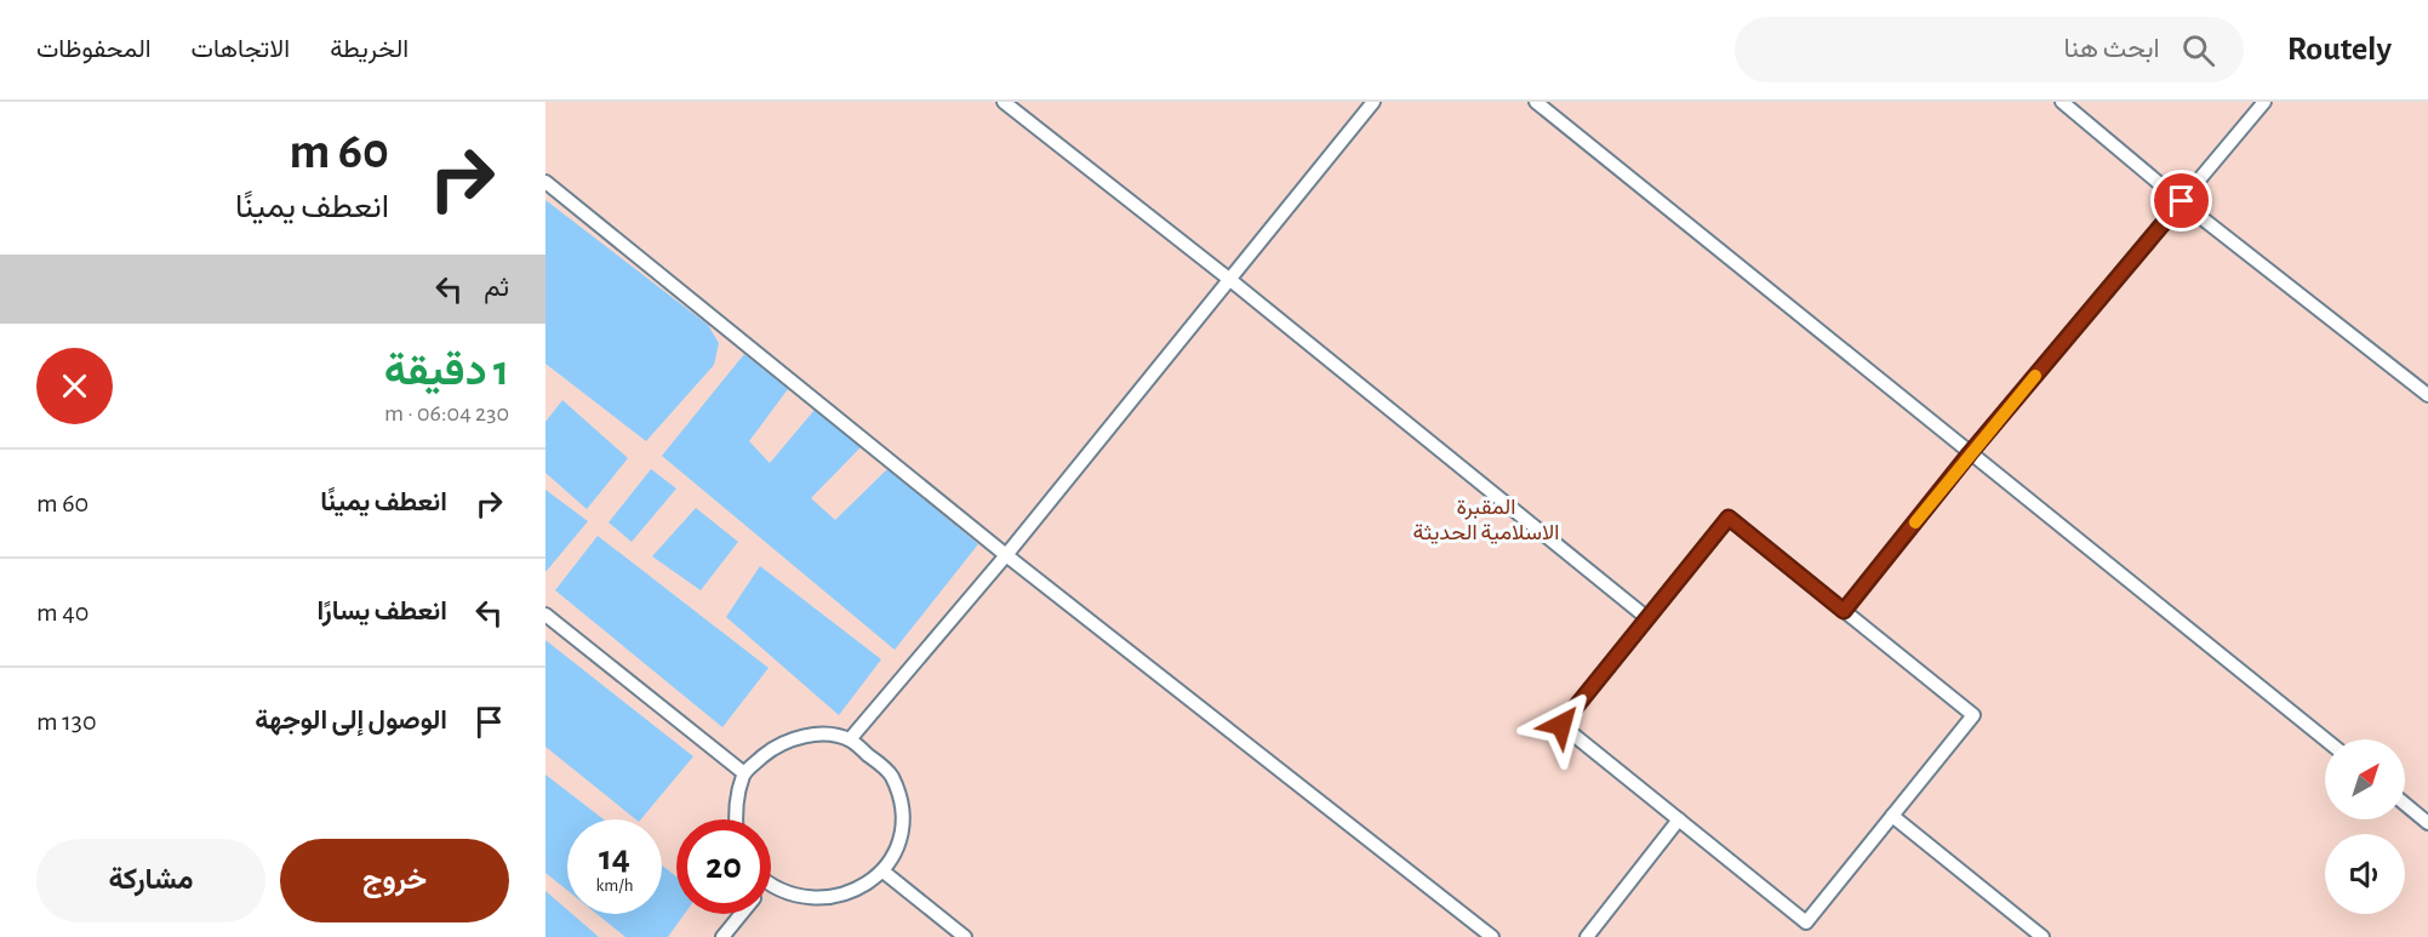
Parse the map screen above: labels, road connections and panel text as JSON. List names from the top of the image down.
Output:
{
  "parks": ["المقبرة الاسلامية الحديثة"],
  "north": "top right",
  "page": {
    "header": "Routely",
    "search": "ابحث هنا",
    "nav": ["الخريطة", "الاتجاهات", "المحفوظات"],
    "turn": ["60 m", "انعطف يمينًا"],
    "then": "ثم",
    "heading": ["1 دقيقة", "230 m · 06:04"],
    "list": [
      {
        "name": "انعطف يمينًا",
        "value": "60 m"
      },
      {
        "name": "انعطف يسارًا",
        "value": "40 m"
      },
      {
        "name": "الوصول إلى الوجهة",
        "value": "130 m"
      }
    ],
    "speed": "14 km/h",
    "limit": "20",
    "buttons": ["خروج", "مشاركة"]
  }
}
